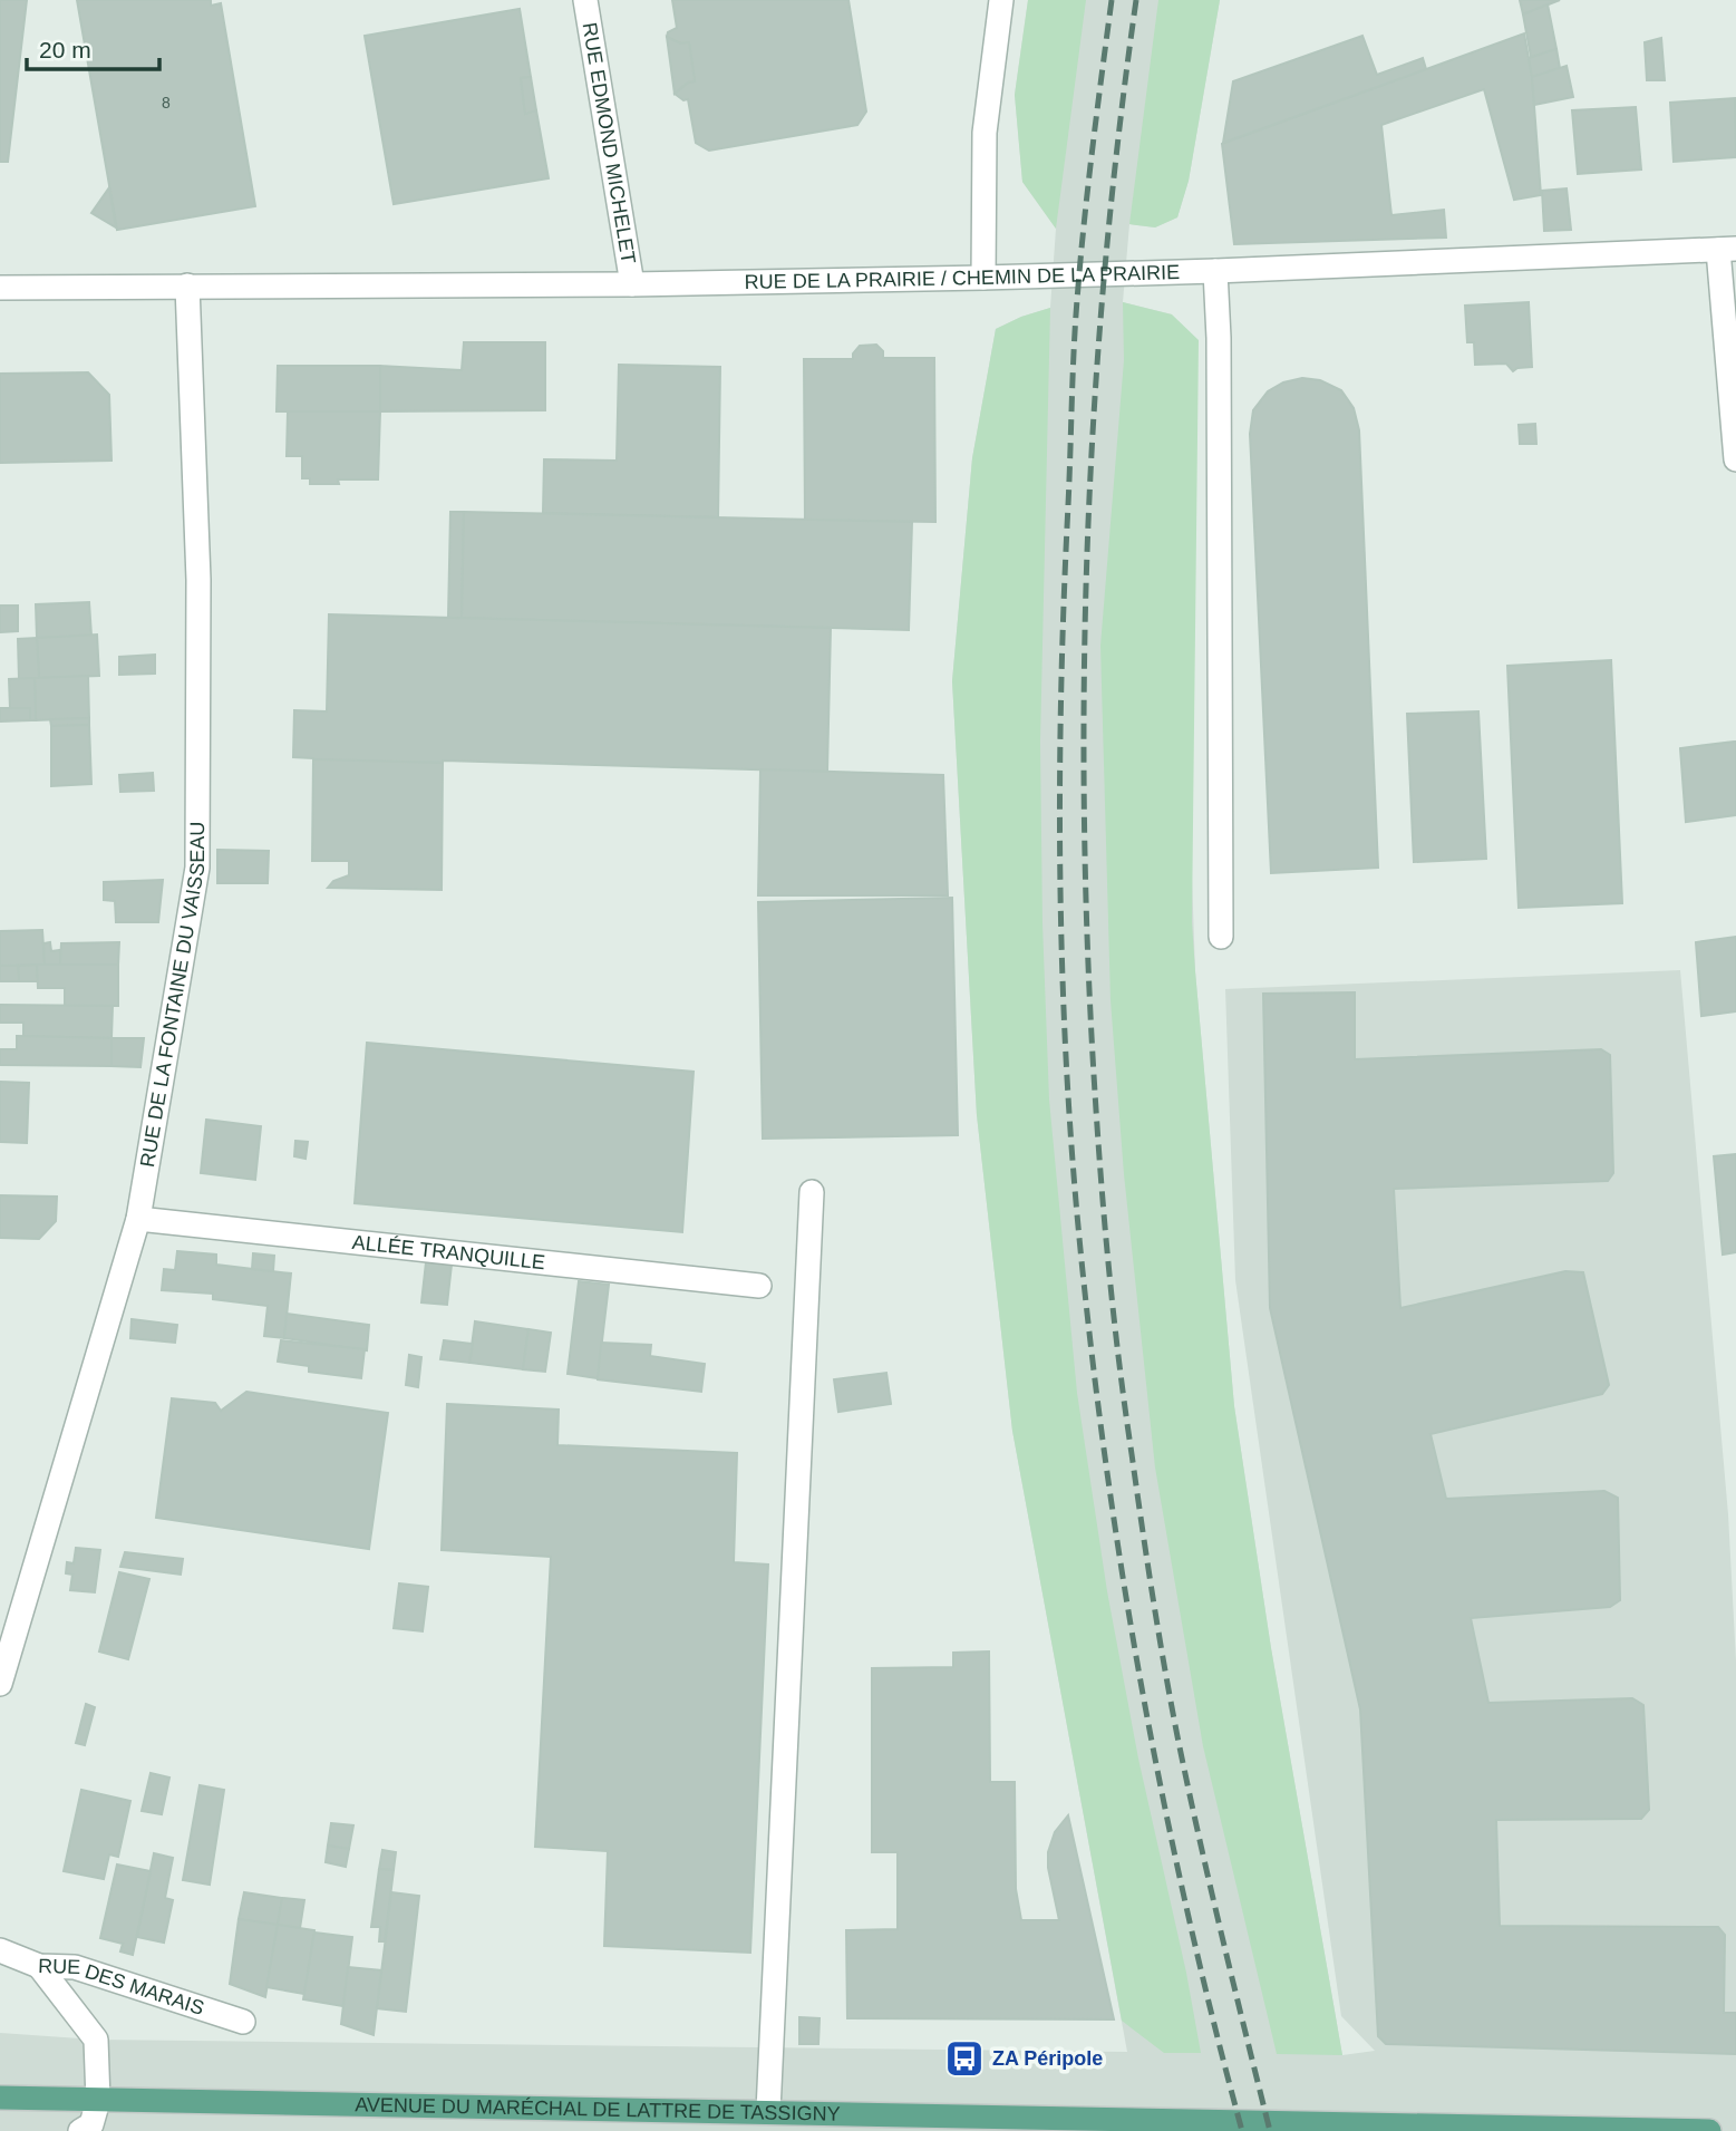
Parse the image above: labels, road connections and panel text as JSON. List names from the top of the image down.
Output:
{
  "streets": {
    "main road": ["AVENUE DU MARÉCHAL DE LATTRE DE TASSIGNY"],
    "street": [
      "RUE EDMOND MICHELET",
      "RUE DE LA PRAIRIE / CHEMIN DE LA PRAIRIE",
      "RUE DE LA FONTAINE DU VAISSEAU",
      "ALLÉE TRANQUILLE",
      "RUE DES MARAIS"
    ]
  },
  "crossings": [
    ["RUE EDMOND MICHELET", "RUE DE LA PRAIRIE / CHEMIN DE LA PRAIRIE"],
    ["RUE DE LA PRAIRIE / CHEMIN DE LA PRAIRIE", "RUE DE LA FONTAINE DU VAISSEAU"],
    ["RUE DE LA FONTAINE DU VAISSEAU", "ALLÉE TRANQUILLE"]
  ],
  "places": {
    "bus stop": ["ZA Péripole"]
  },
  "house_numbers": ["8"],
  "scale_bar": "20 m"
}
